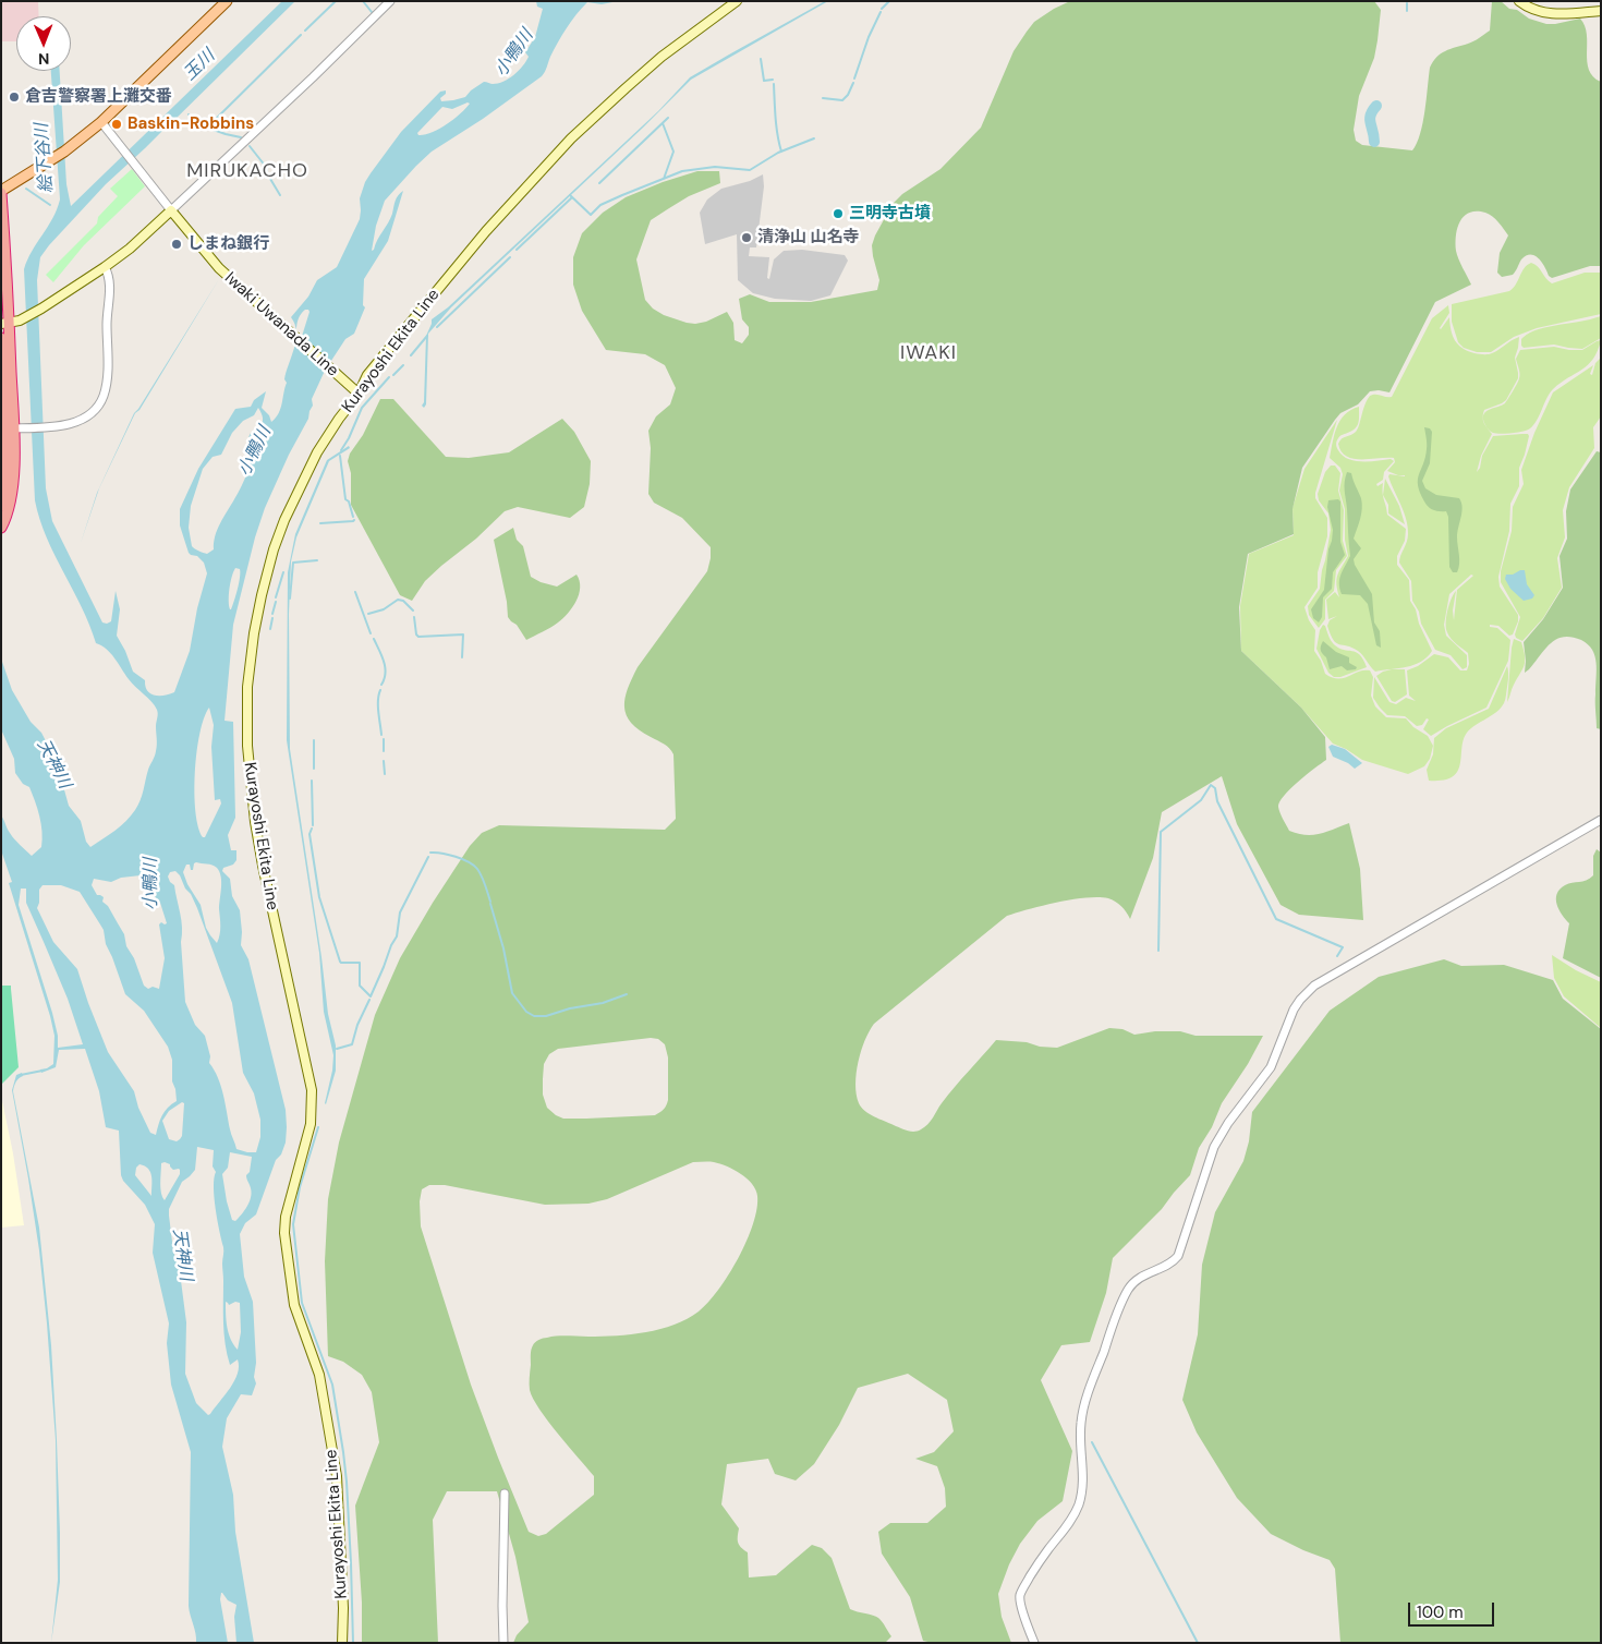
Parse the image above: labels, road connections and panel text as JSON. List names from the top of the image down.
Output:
{
  "streets": {
    "main road": ["Iwaki Uwanada Line", "Kurayoshi Ekita Line"]
  },
  "crossings": [
    ["Iwaki Uwanada Line", "Kurayoshi Ekita Line"]
  ],
  "districts": ["MIRUKACHO", "IWAKI"],
  "water": [
    "小鴨川",
    "玉川",
    "絵下谷川",
    "天神川"
  ],
  "places": [
    "倉吉警察署上灘交番",
    "Baskin-Robbins",
    "三明寺古墳",
    "清浄山 山名寺",
    "しまね銀行"
  ],
  "scale_bar": "100 m",
  "north": "bottom"
}
